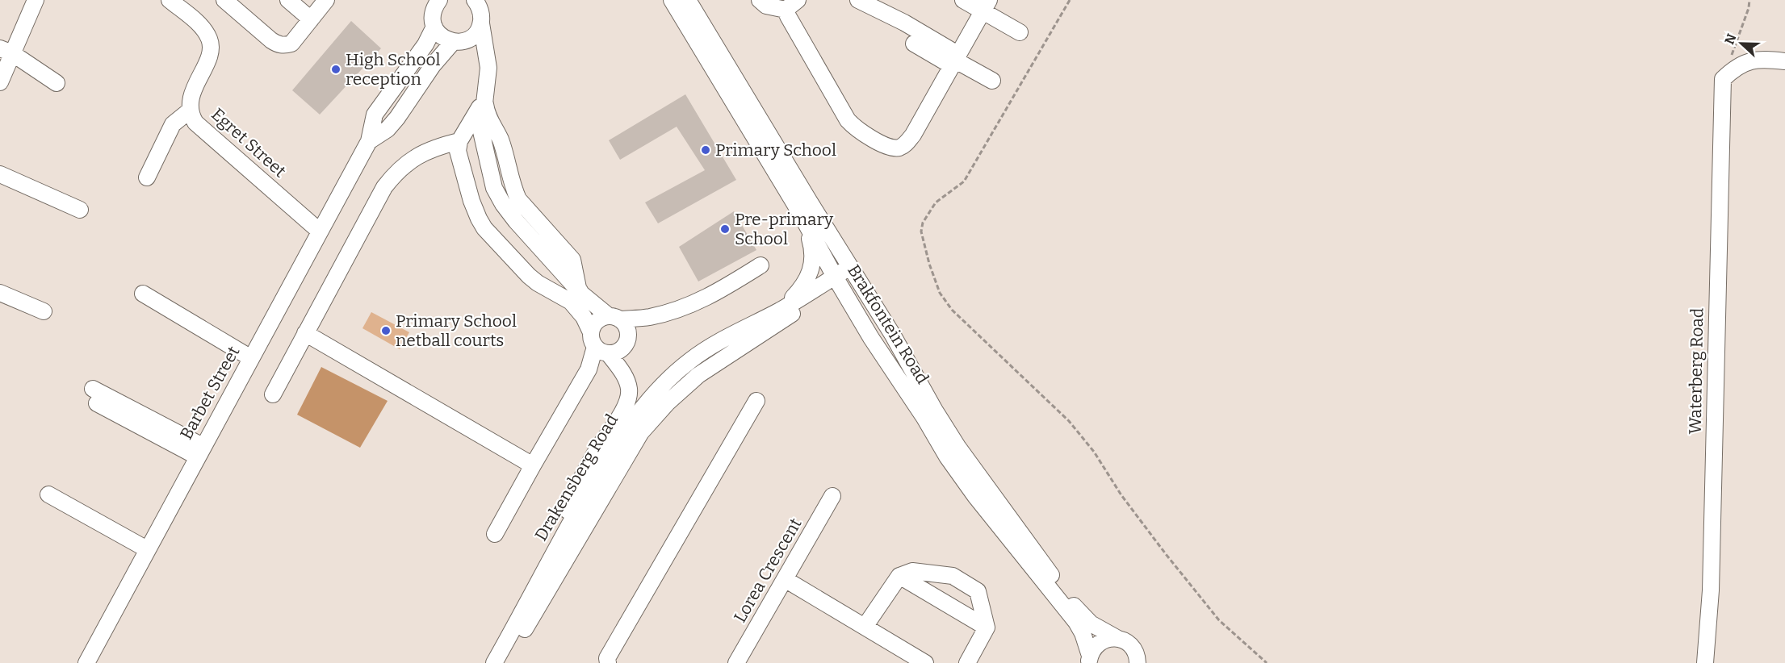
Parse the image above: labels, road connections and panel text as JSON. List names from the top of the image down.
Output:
{
  "streets": {
    "street": [
      "Egret Street",
      "Brakfontein Road",
      "Waterberg Road",
      "Barbet Street",
      "Drakensberg Road",
      "Lorea Crescent"
    ]
  },
  "crossings": [
    ["Egret Street", "Barbet Street"],
    ["Brakfontein Road", "Drakensberg Road"]
  ],
  "places": [
    "High School reception",
    "Primary School",
    "Pre-primary School",
    "Primary School netball courts"
  ],
  "north": "left"
}
